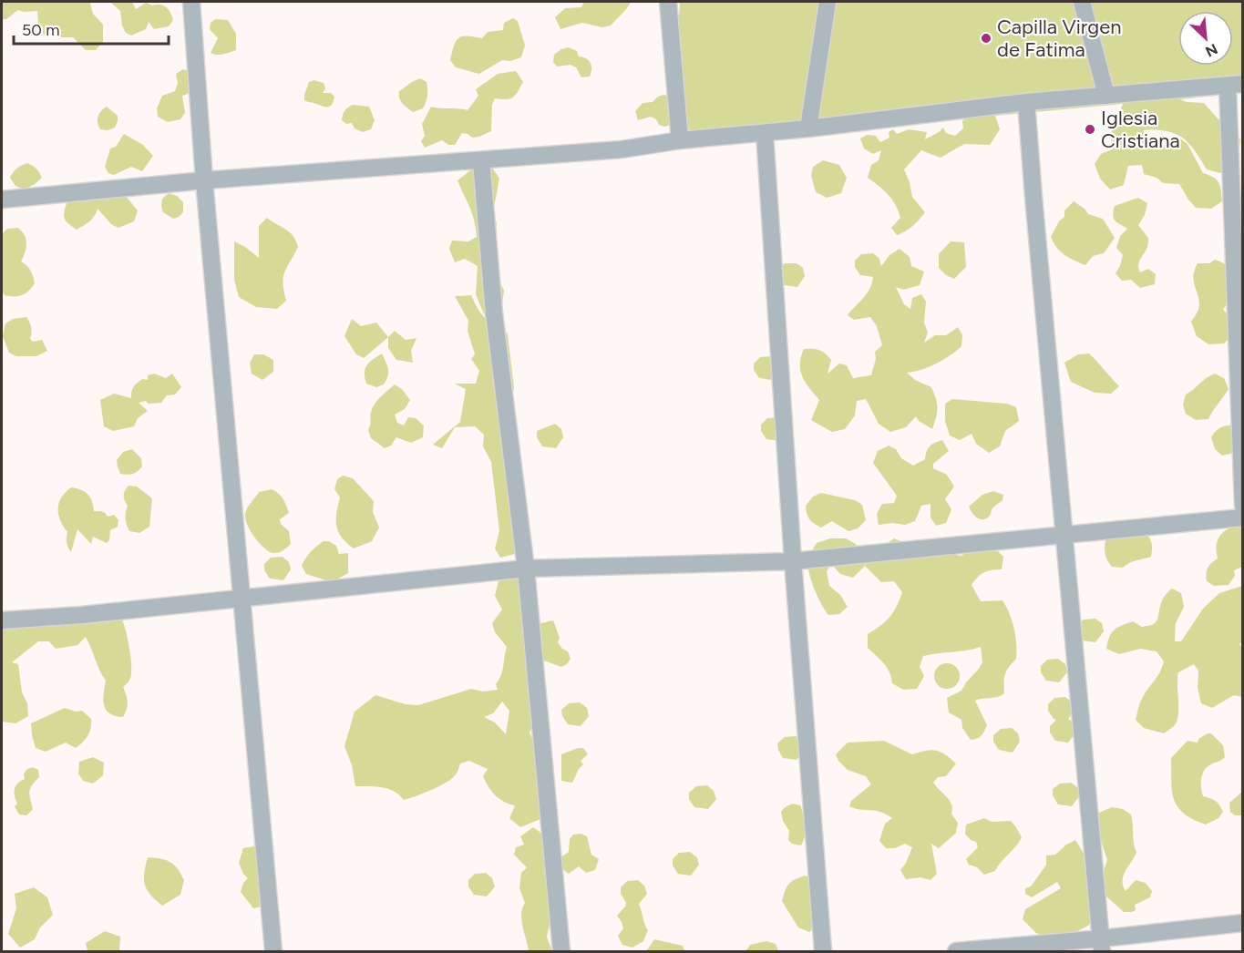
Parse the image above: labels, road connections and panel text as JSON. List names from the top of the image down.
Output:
{
  "places": ["Capilla Virgen de Fatima", "Iglesia Cristiana"],
  "scale_bar": "50 m",
  "north": "bottom right"
}
